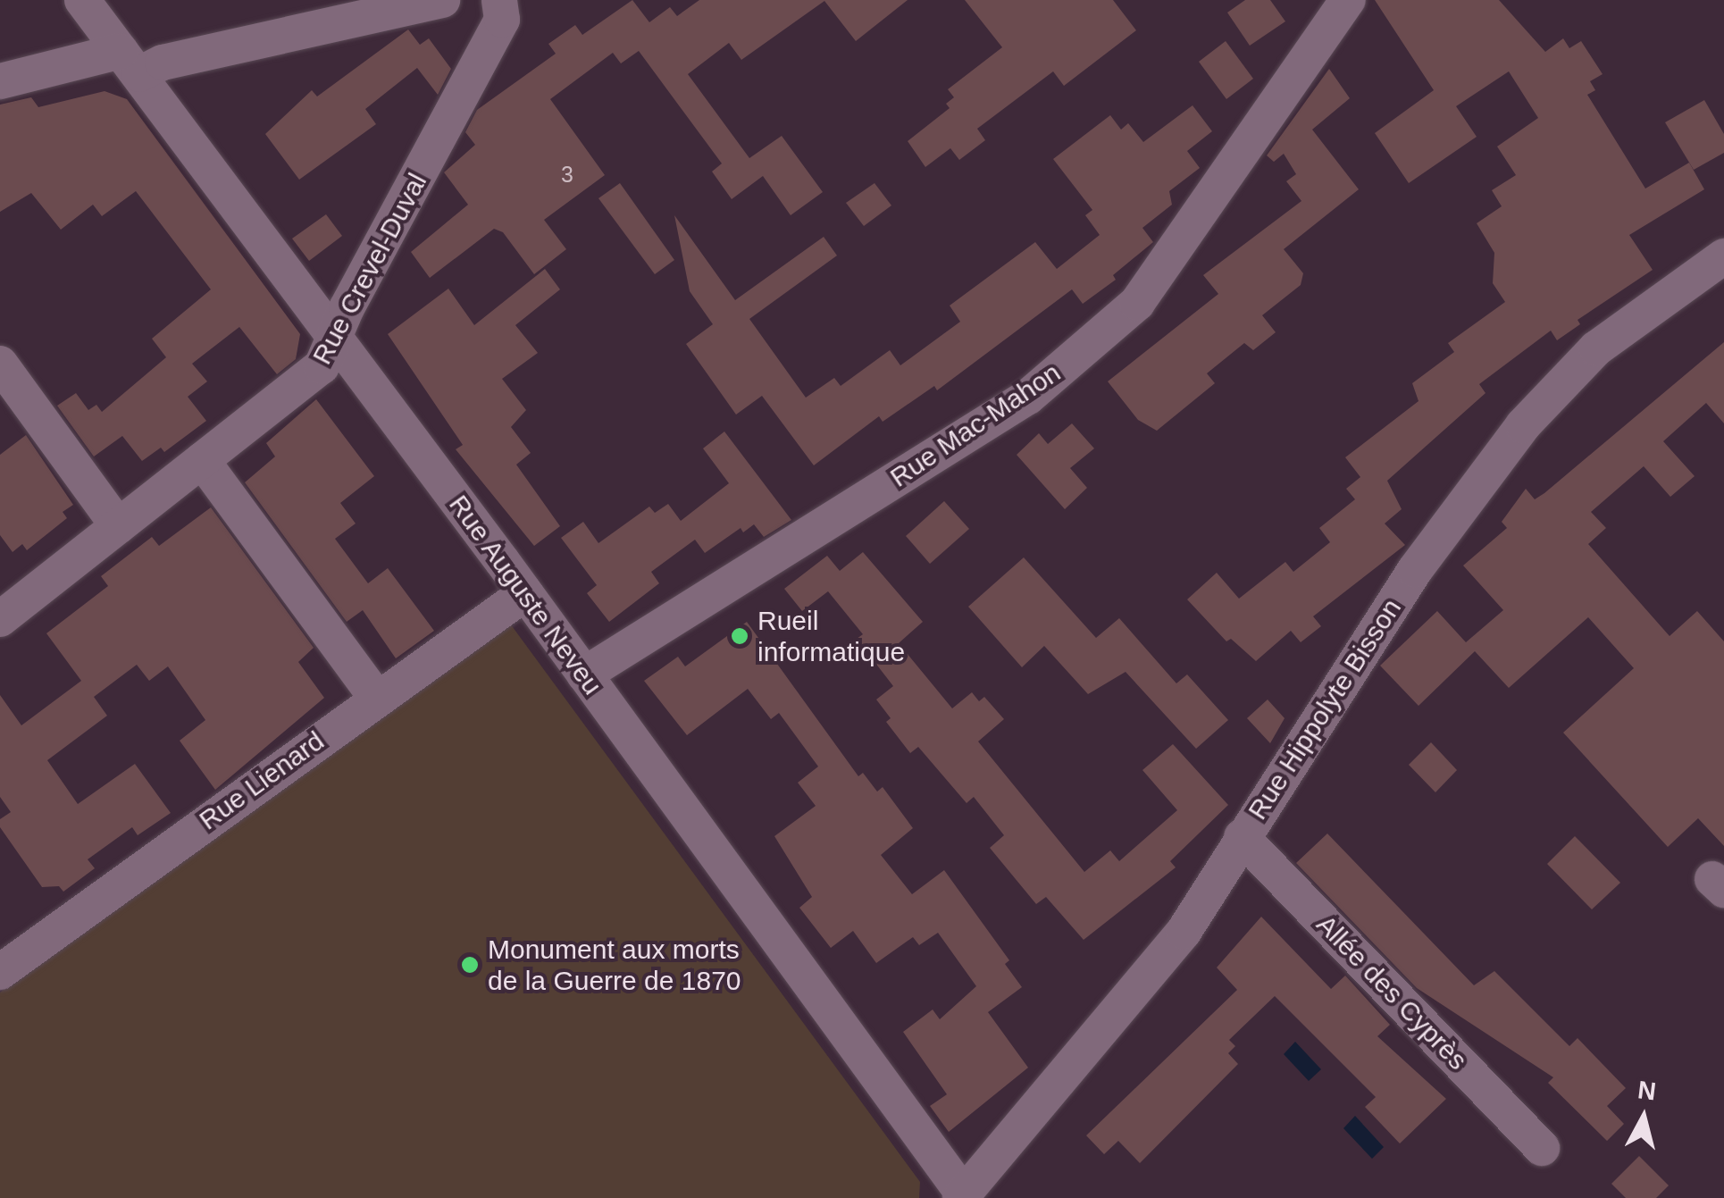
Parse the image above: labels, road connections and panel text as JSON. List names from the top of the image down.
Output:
{
  "streets": {
    "street": [
      "Rue Crevel-Duval",
      "Rue Mac-Mahon",
      "Rue Auguste Neveu",
      "Rue Hippolyte Bisson",
      "Rue Lienard",
      "Allée des Cyprès"
    ]
  },
  "crossings": [
    ["Rue Crevel-Duval", "Rue Auguste Neveu"],
    ["Rue Mac-Mahon", "Rue Auguste Neveu"],
    ["Rue Auguste Neveu", "Rue Hippolyte Bisson"],
    ["Rue Auguste Neveu", "Rue Lienard"],
    ["Rue Hippolyte Bisson", "Allée des Cyprès"]
  ],
  "places": ["Rueil informatique", "Monument aux morts de la Guerre de 1870"],
  "house_numbers": ["3"],
  "north": "top"
}
